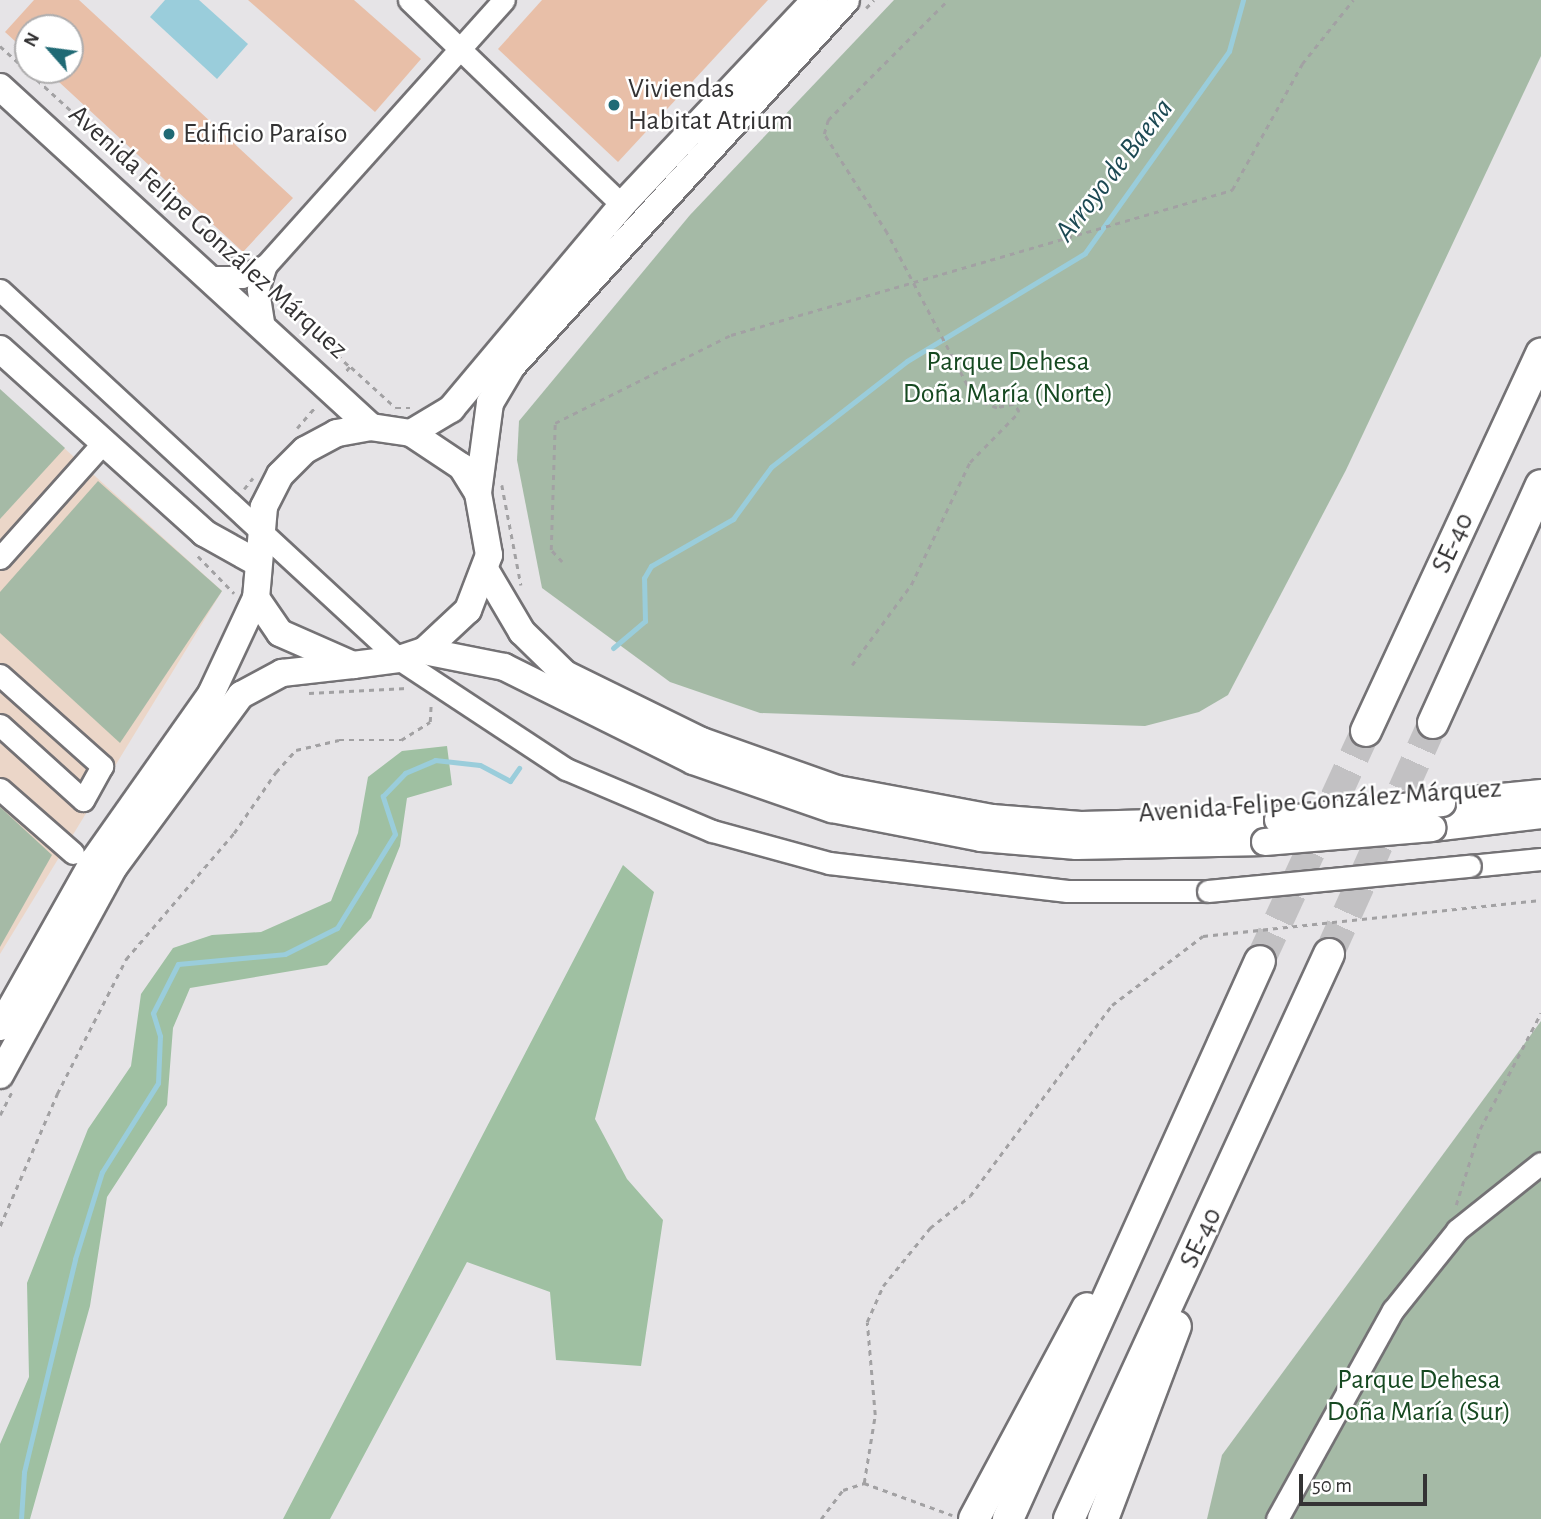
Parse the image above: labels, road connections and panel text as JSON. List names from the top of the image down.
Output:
{
  "streets": {
    "highway": ["SE-40"],
    "main road": ["Avenida Felipe González Márquez"]
  },
  "water": ["Arroyo de Baena"],
  "parks": ["Parque Dehesa Doña María (Norte)", "Parque Dehesa Doña María (Sur)"],
  "places": ["Viviendas Habitat Atrium", "Edificio Paraíso"],
  "scale_bar": "50 m",
  "north": "top left"
}
